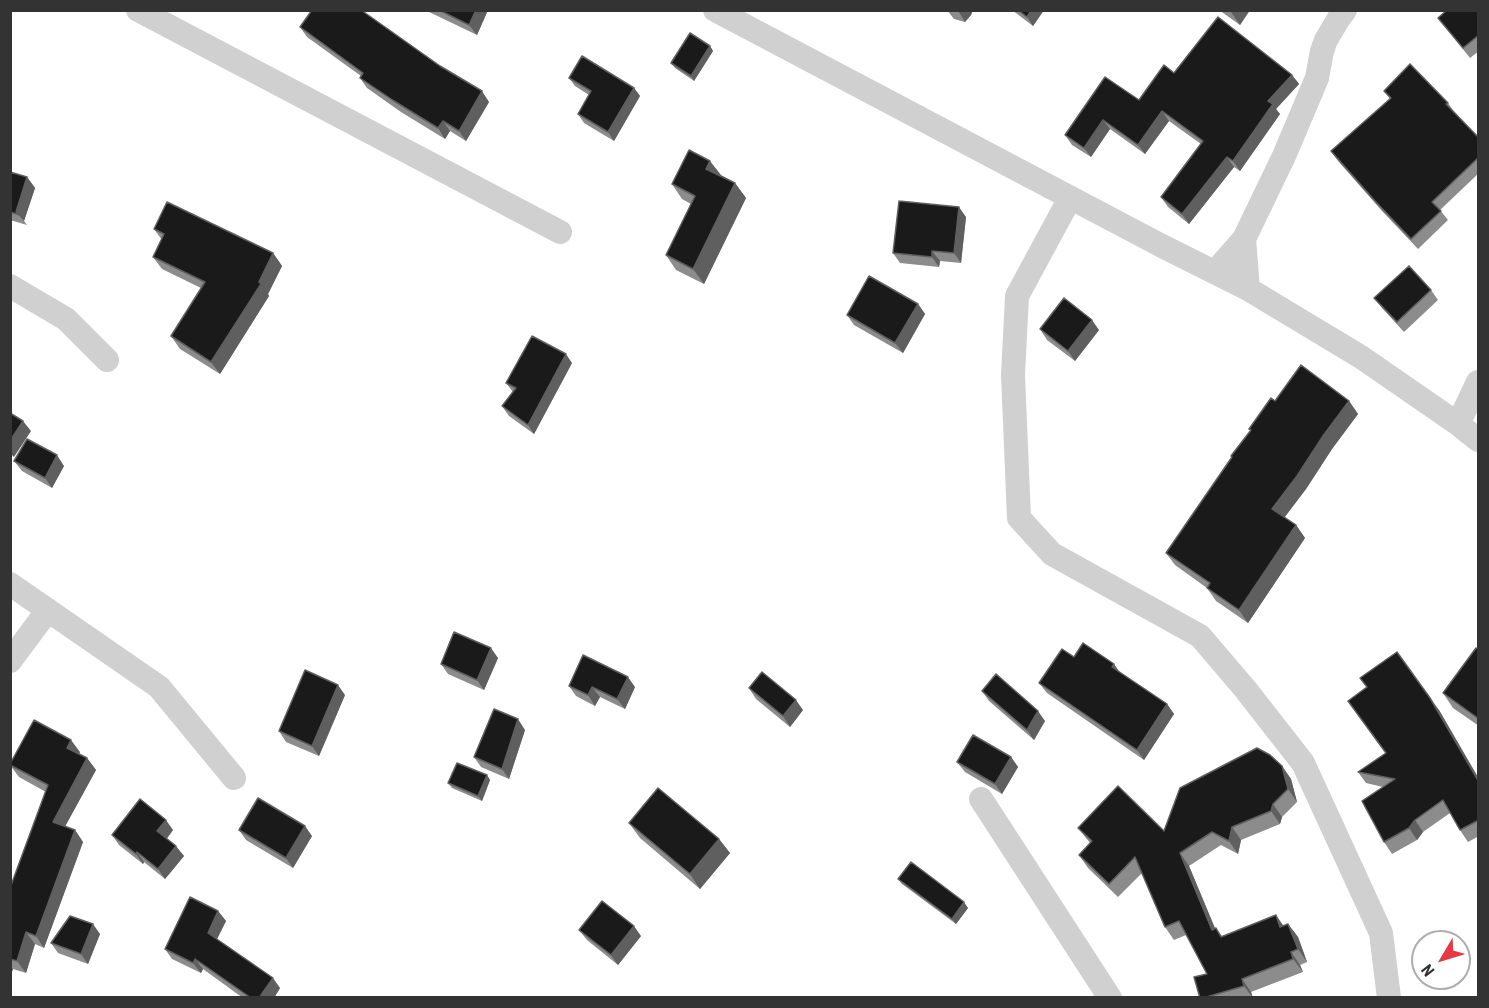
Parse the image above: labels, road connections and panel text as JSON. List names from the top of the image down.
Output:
{
  "north": "bottom left"
}
